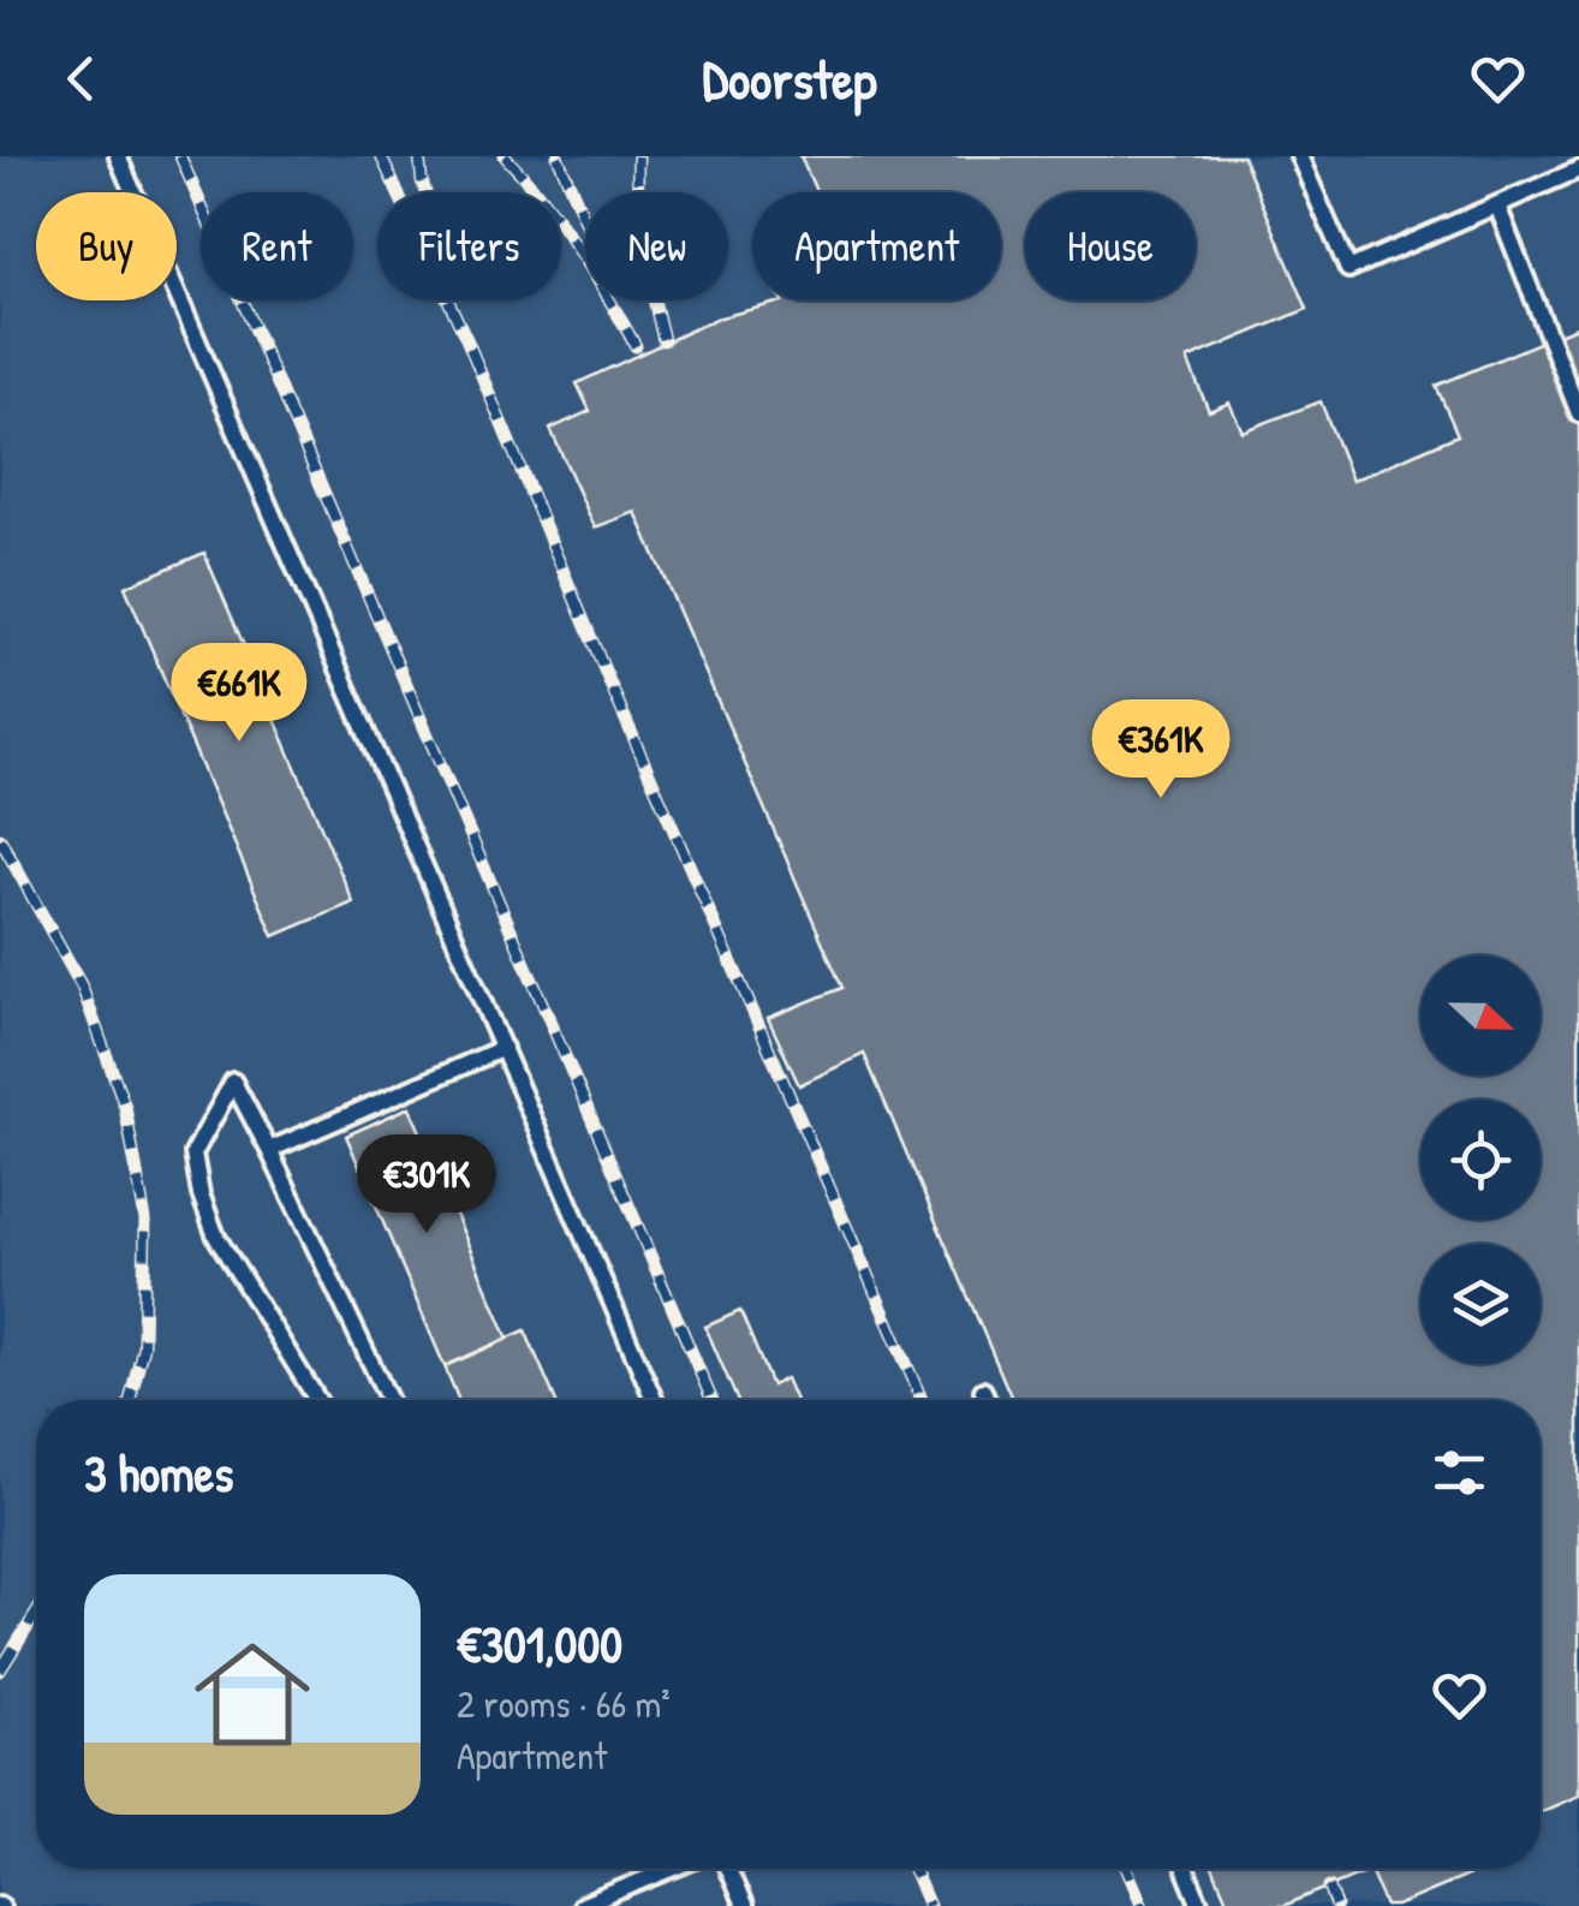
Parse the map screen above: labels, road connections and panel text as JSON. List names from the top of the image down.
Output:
{
  "north": "right",
  "page": {
    "header": "Doorstep",
    "chip": [
      "Buy",
      "Rent",
      "Filters",
      "New",
      "Apartment",
      "House"
    ],
    "price": ["€661K", "€361K", "€301K"],
    "heading": "3 homes",
    "list": [
      {
        "name": "€301,000",
        "note": "2 rooms · 66 m² · Apartment"
      }
    ]
  }
}
